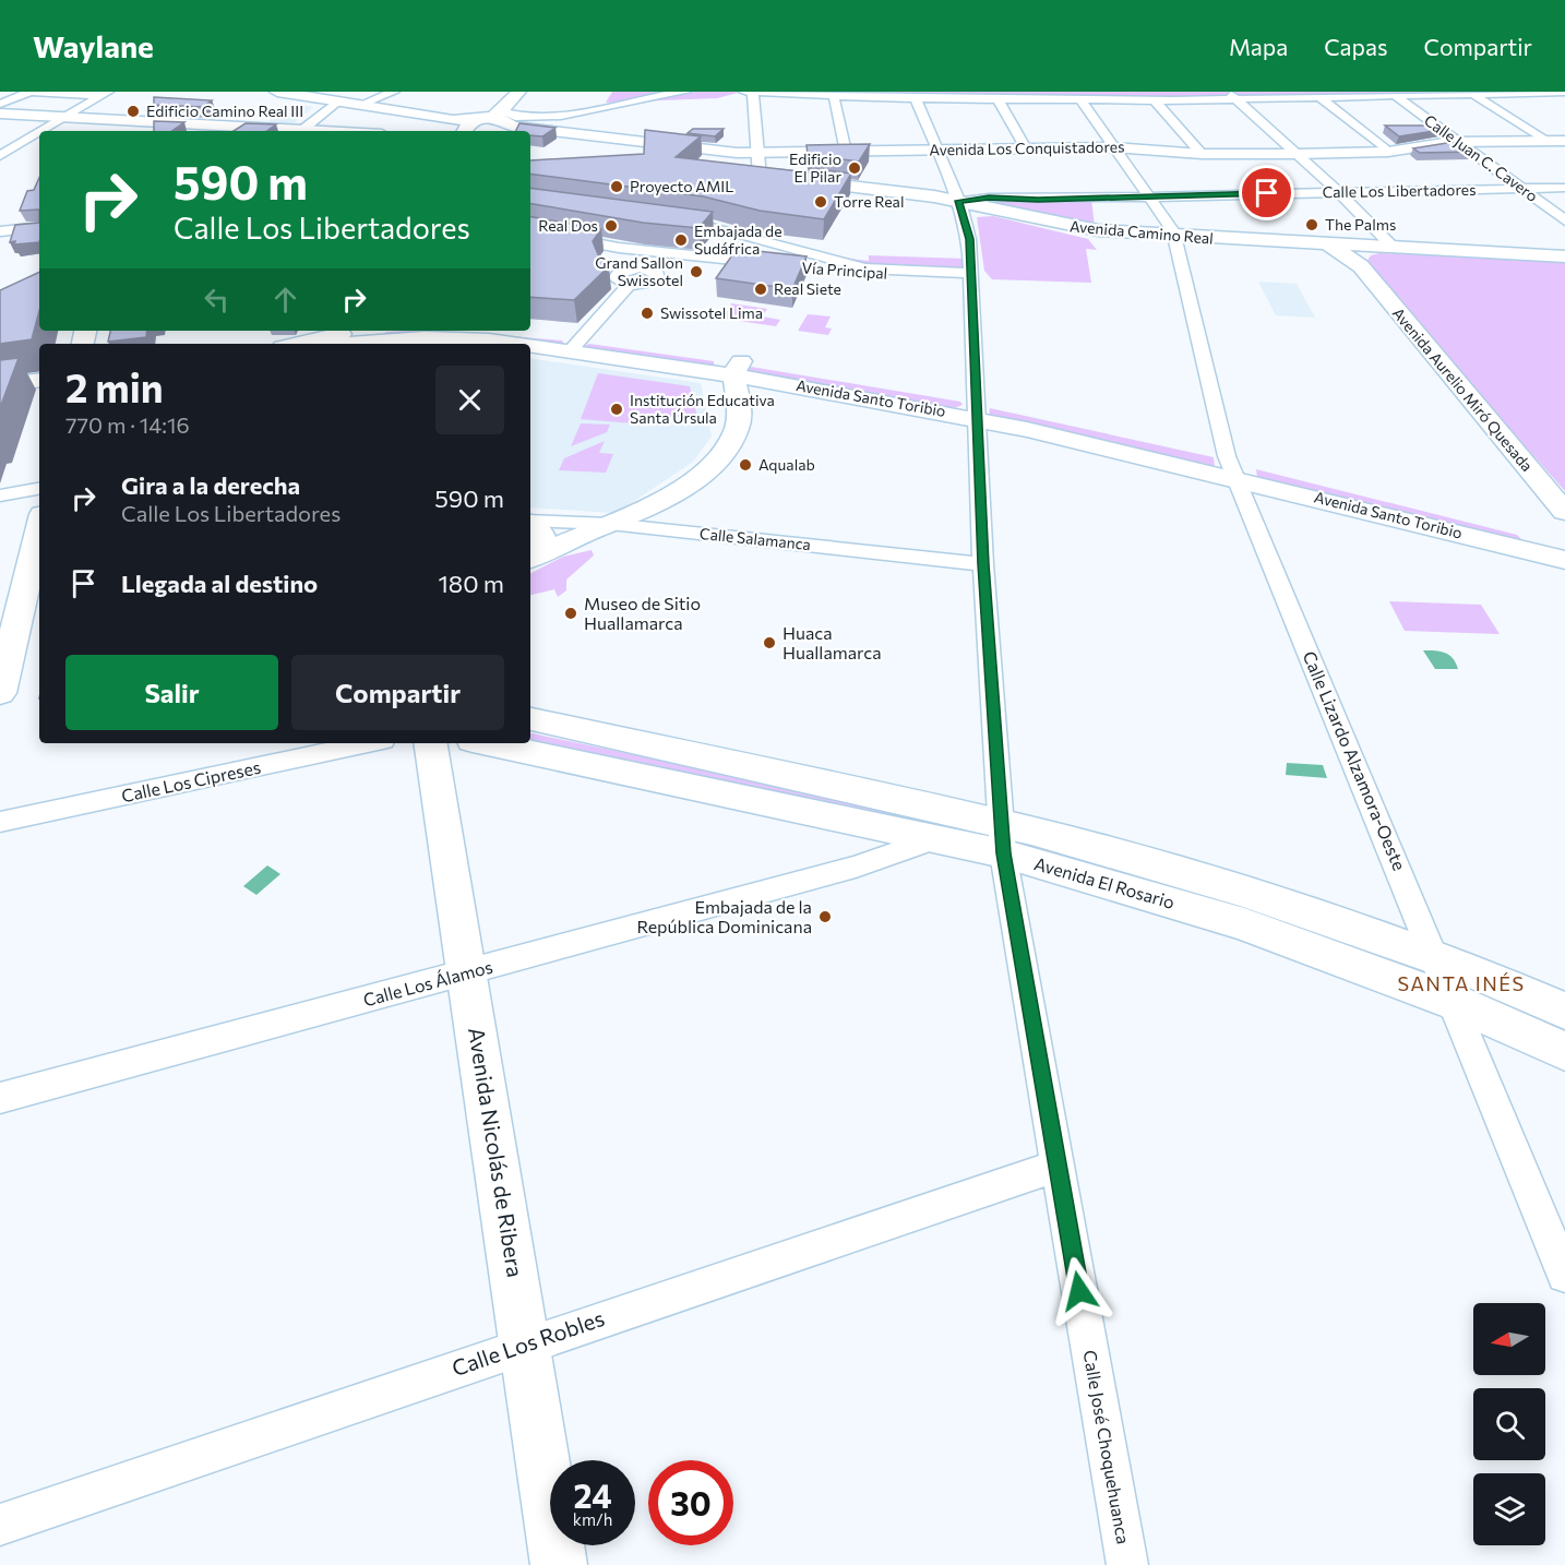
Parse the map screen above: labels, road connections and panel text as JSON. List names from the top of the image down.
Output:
{
  "streets": {
    "street": [
      "Avenida Los Conquistadores",
      "Calle Juan C. Cavero",
      "Calle Los Libertadores",
      "Avenida Camino Real",
      "Vía Principal",
      "Avenida Aurelio Miró Quesada",
      "Avenida Santo Toribio",
      "Calle Salamanca",
      "Calle Lizardo Alzamora-Oeste",
      "Calle Los Cipreses",
      "Avenida El Rosario",
      "Calle Los Álamos",
      "Avenida Nicolás de Ribera",
      "Calle Los Robles",
      "Calle José Choquehuanca"
    ]
  },
  "crossings": [
    ["Avenida Los Conquistadores", "Calle Juan C. Cavero"],
    ["Avenida Los Conquistadores", "Calle Lizardo Alzamora-Oeste"],
    ["Avenida Los Conquistadores", "Calle José Choquehuanca"],
    ["Calle Juan C. Cavero", "Calle Los Libertadores"],
    ["Calle Los Libertadores", "Avenida Camino Real"],
    ["Calle Los Libertadores", "Calle Lizardo Alzamora-Oeste"],
    ["Calle Los Libertadores", "Calle José Choquehuanca"],
    ["Avenida Camino Real", "Avenida Aurelio Miró Quesada"],
    ["Avenida Camino Real", "Calle Lizardo Alzamora-Oeste"],
    ["Avenida Camino Real", "Calle José Choquehuanca"],
    ["Vía Principal", "Calle José Choquehuanca"],
    ["Avenida Santo Toribio", "Calle Lizardo Alzamora-Oeste"],
    ["Avenida Santo Toribio", "Calle José Choquehuanca"],
    ["Calle Salamanca", "Calle José Choquehuanca"],
    ["Calle Lizardo Alzamora-Oeste", "Avenida El Rosario"],
    ["Avenida El Rosario", "Calle Los Álamos"],
    ["Avenida El Rosario", "Calle José Choquehuanca"],
    ["Calle Los Álamos", "Avenida Nicolás de Ribera"],
    ["Avenida Nicolás de Ribera", "Calle Los Robles"],
    ["Calle Los Robles", "Calle José Choquehuanca"]
  ],
  "districts": ["SANTA INÉS"],
  "places": [
    "Edificio Camino Real III",
    "Edificio El Pilar",
    "Proyecto AMIL",
    "Torre Real",
    "The Palms",
    "Real Dos",
    "Embajada de Sudáfrica",
    "Grand Sallon Swissotel",
    "Real Siete",
    "Swissotel Lima",
    "Institución Educativa Santa Úrsula",
    "Aqualab",
    "Museo de Sitio Huallamarca",
    "Huaca Huallamarca",
    "Embajada de la República Dominicana"
  ],
  "north": "left",
  "page": {
    "header": "Waylane",
    "nav": ["Mapa", "Capas", "Compartir"],
    "turn": ["590 m", "Calle Los Libertadores"],
    "heading": ["2 min", "770 m · 14:16"],
    "list": [
      {
        "name": "Gira a la derecha",
        "note": "Calle Los Libertadores",
        "value": "590 m"
      },
      {
        "name": "Llegada al destino",
        "value": "180 m"
      }
    ],
    "buttons": ["Salir", "Compartir"],
    "speed": "24 km/h",
    "limit": "30"
  }
}
